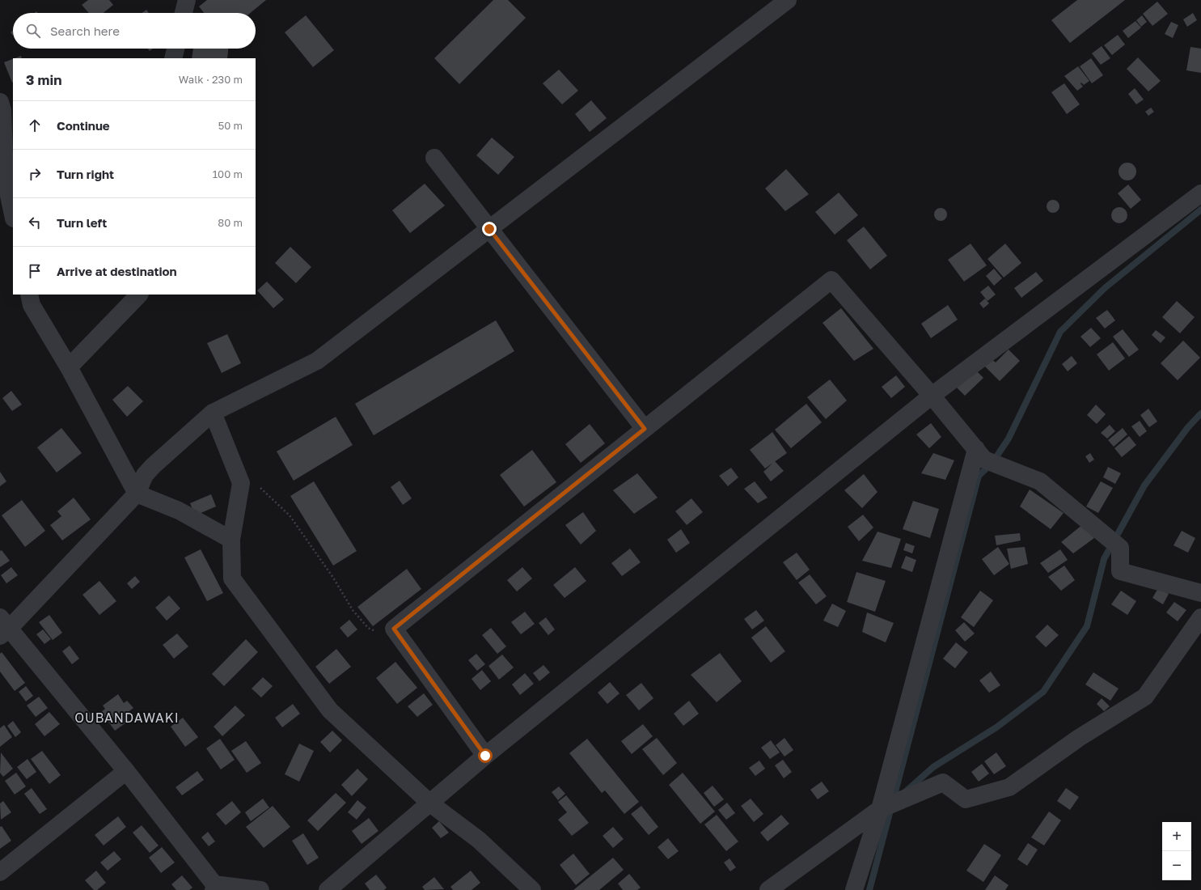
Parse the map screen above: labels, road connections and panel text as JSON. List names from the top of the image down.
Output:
{
  "districts": ["OUBANDAWAKI"],
  "page": {
    "search": "Search here",
    "heading": ["3 min", "Walk · 230 m"],
    "list": [
      ["Continue", "50 m"],
      ["Turn right", "100 m"],
      ["Turn left", "80 m"],
      "Arrive at destination"
    ],
    "map_buttons": ["+", "−"]
  }
}
